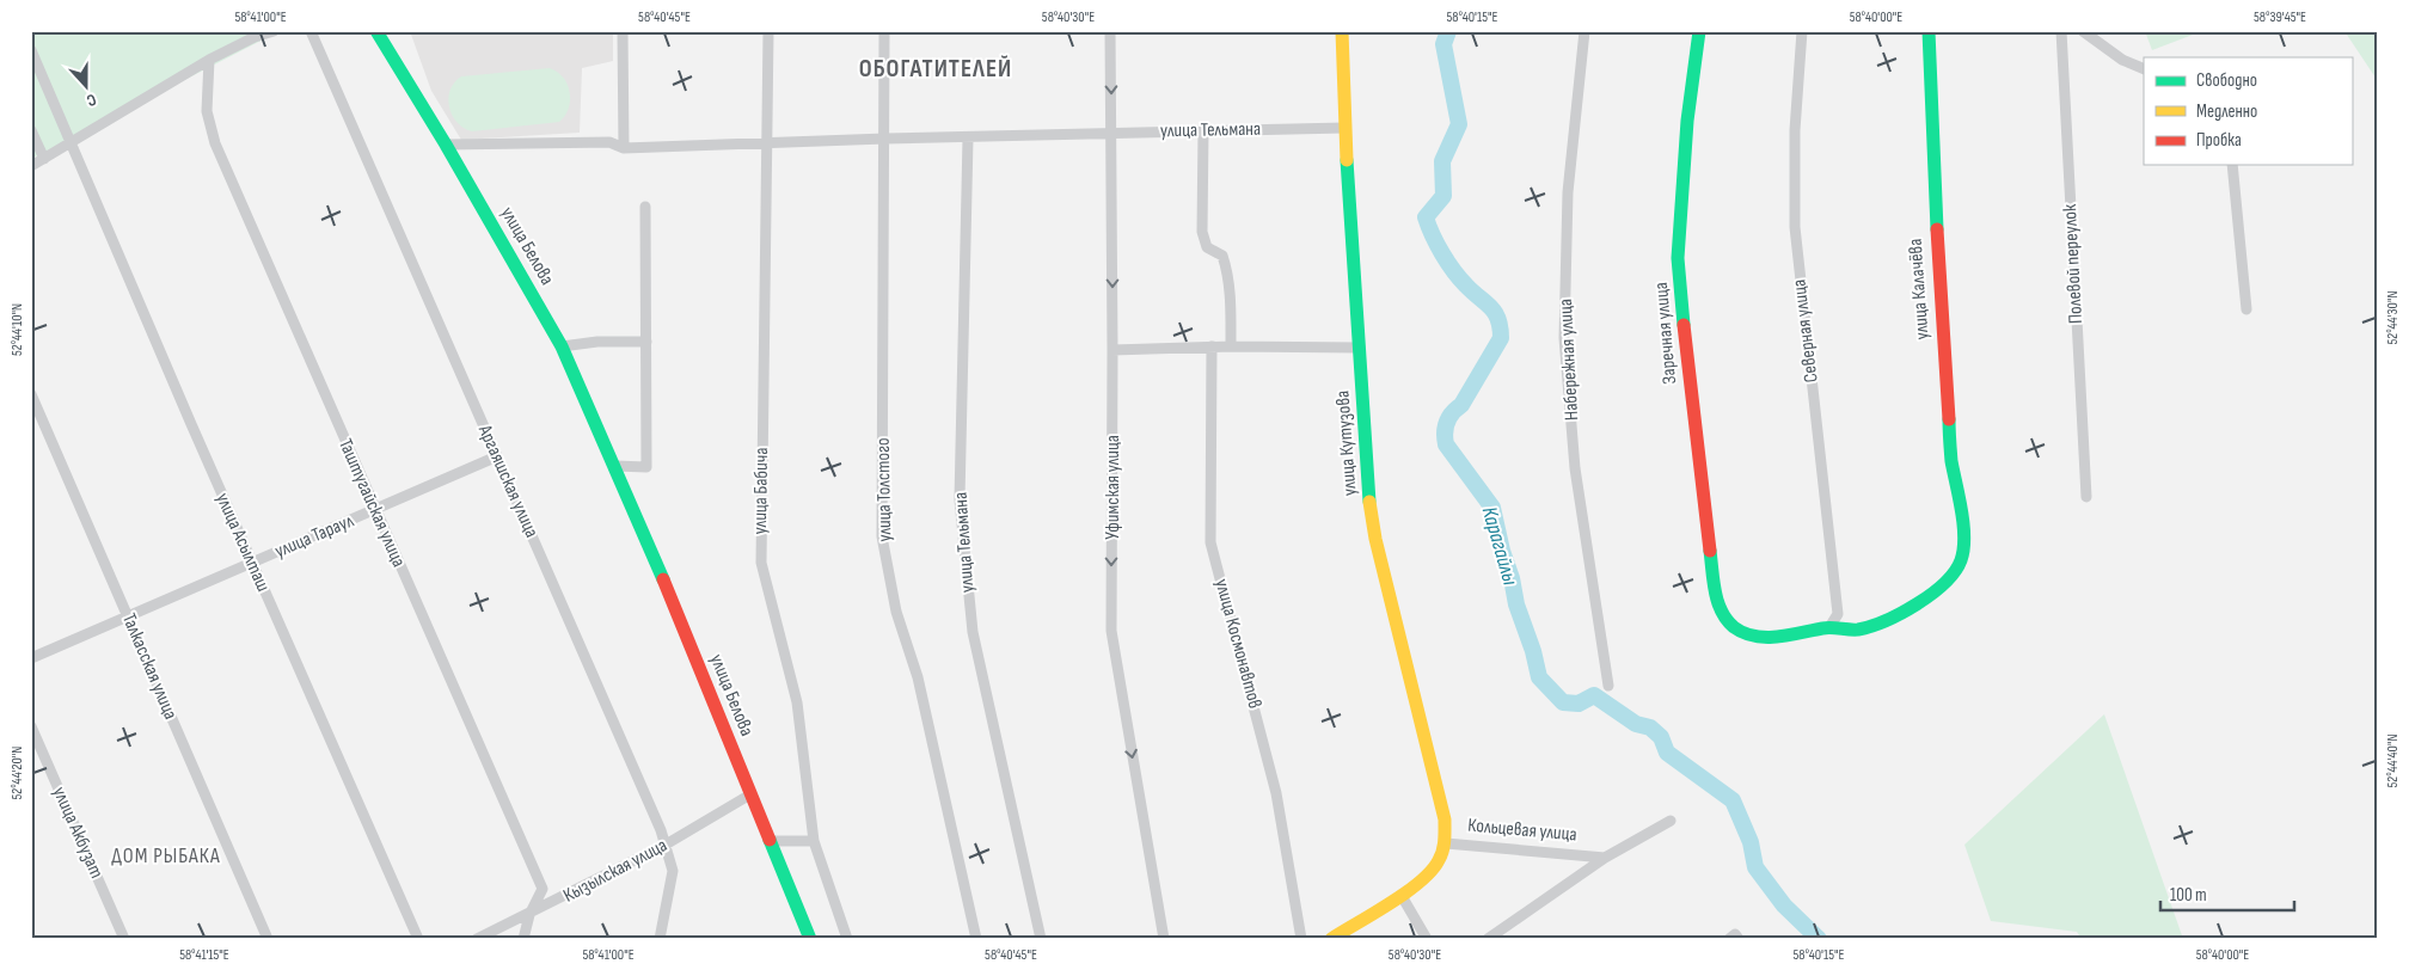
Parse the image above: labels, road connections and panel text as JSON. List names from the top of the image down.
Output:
{
  "streets": {
    "main road": [
      "улица Белова",
      "улица Калачёва",
      "Заречная улица",
      "улица Кутузова",
      "Кольцевая улица"
    ],
    "street": [
      "улица Тельмана",
      "Полевой переулок",
      "Северная улица",
      "Набережная улица",
      "Аргаяшская улица",
      "Уфимская улица",
      "улица Толстого",
      "улица Бабича",
      "Таштугайская улица",
      "улица Тараул",
      "улица Асылташ",
      "улица Космонавтов",
      "Талкасская улица",
      "улица Акбузат",
      "Кызылская улица"
    ]
  },
  "crossings": [
    ["улица Тельмана", "улица Кутузова"],
    ["улица Тельмана", "Уфимская улица"],
    ["улица Тельмана", "улица Толстого"],
    ["улица Тельмана", "улица Бабича"],
    ["улица Белова", "Кызылская улица"],
    ["улица Калачёва", "Северная улица"],
    ["улица Калачёва", "Заречная улица"],
    ["Северная улица", "Заречная улица"],
    ["улица Кутузова", "Кольцевая улица"],
    ["Аргаяшская улица", "улица Тараул"],
    ["Аргаяшская улица", "Кызылская улица"],
    ["Таштугайская улица", "улица Тараул"],
    ["Таштугайская улица", "Кызылская улица"],
    ["улица Тараул", "улица Асылташ"],
    ["улица Тараул", "Талкасская улица"]
  ],
  "one_way": ["Уфимская улица"],
  "districts": ["ОБОГАТИТЕЛЕЙ", "ДОМ РЫБАКА"],
  "water": ["Карагайлы"],
  "legend": ["Свободно", "Медленно", "Пробка"],
  "scale_bar": "100 m",
  "north": "bottom",
  "coordinates": [
    "58°41'00\"E",
    "58°40'45\"E",
    "58°40'30\"E",
    "58°40'15\"E",
    "58°40'00\"E",
    "58°39'45\"E",
    "52°44'30\"N",
    "52°44'10\"N",
    "52°44'40\"N",
    "52°44'20\"N",
    "58°41'15\"E"
  ]
}
